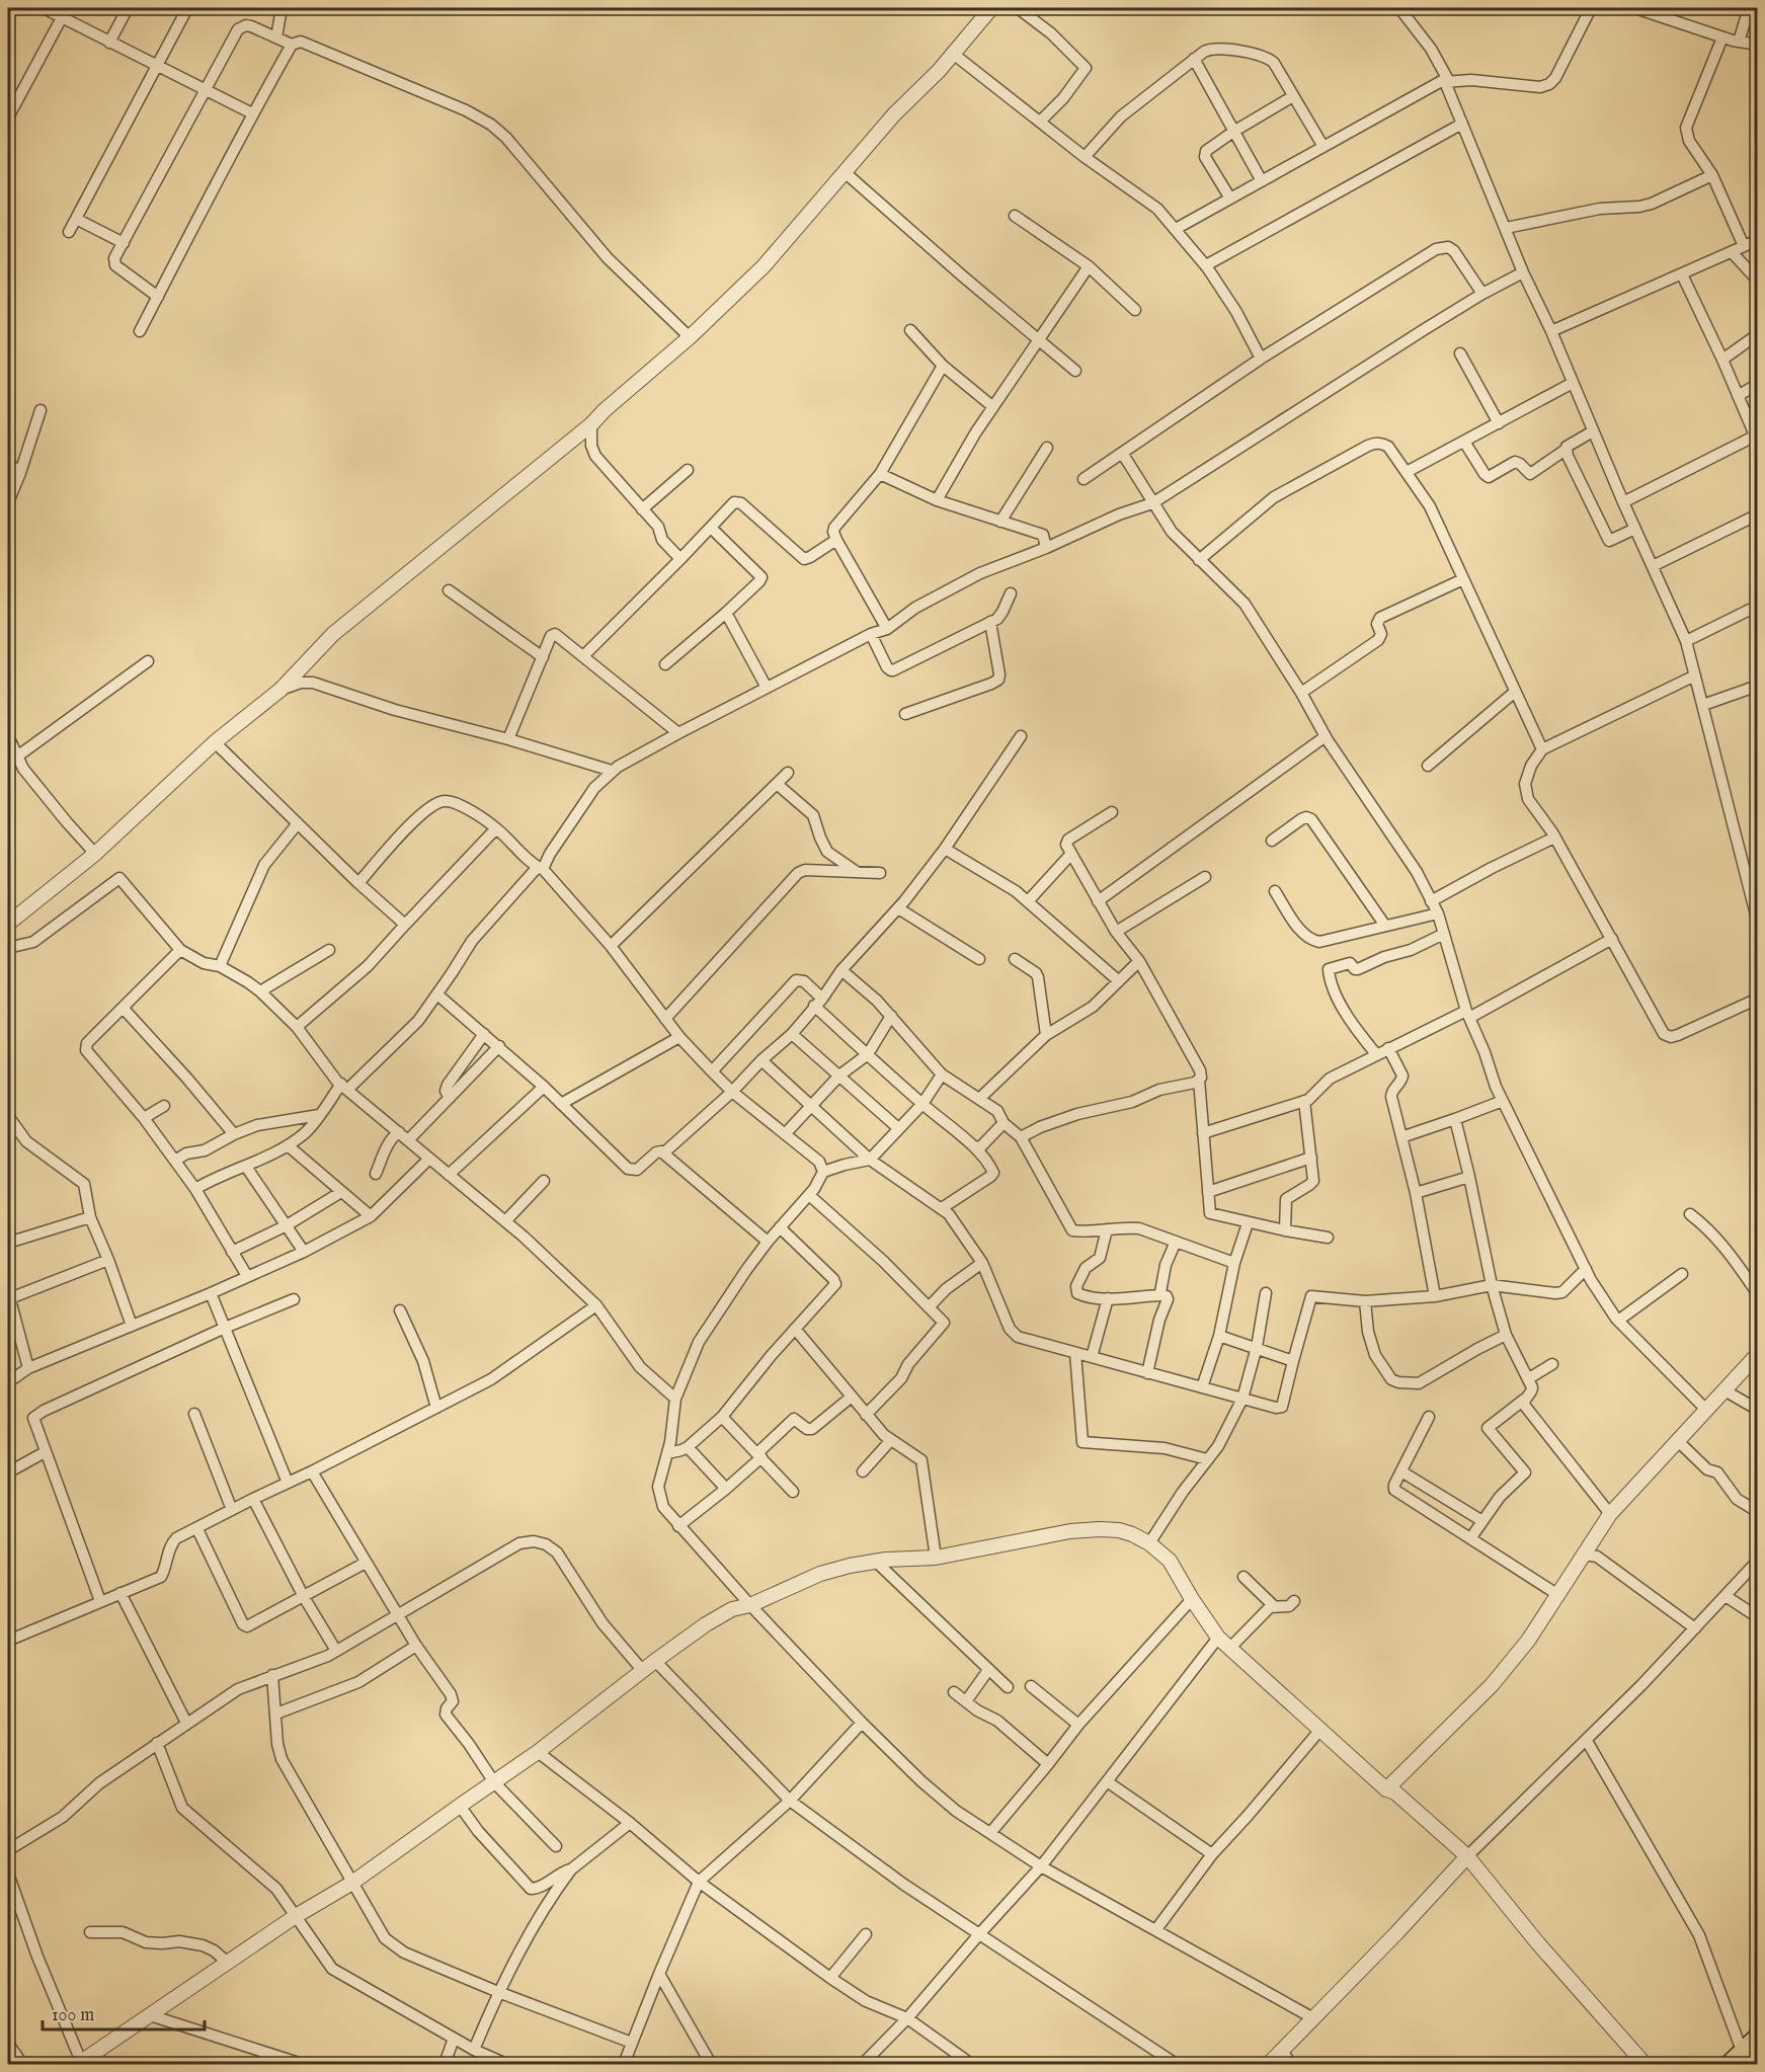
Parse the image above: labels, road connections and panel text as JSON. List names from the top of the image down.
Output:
{
  "scale_bar": "100 m"
}
